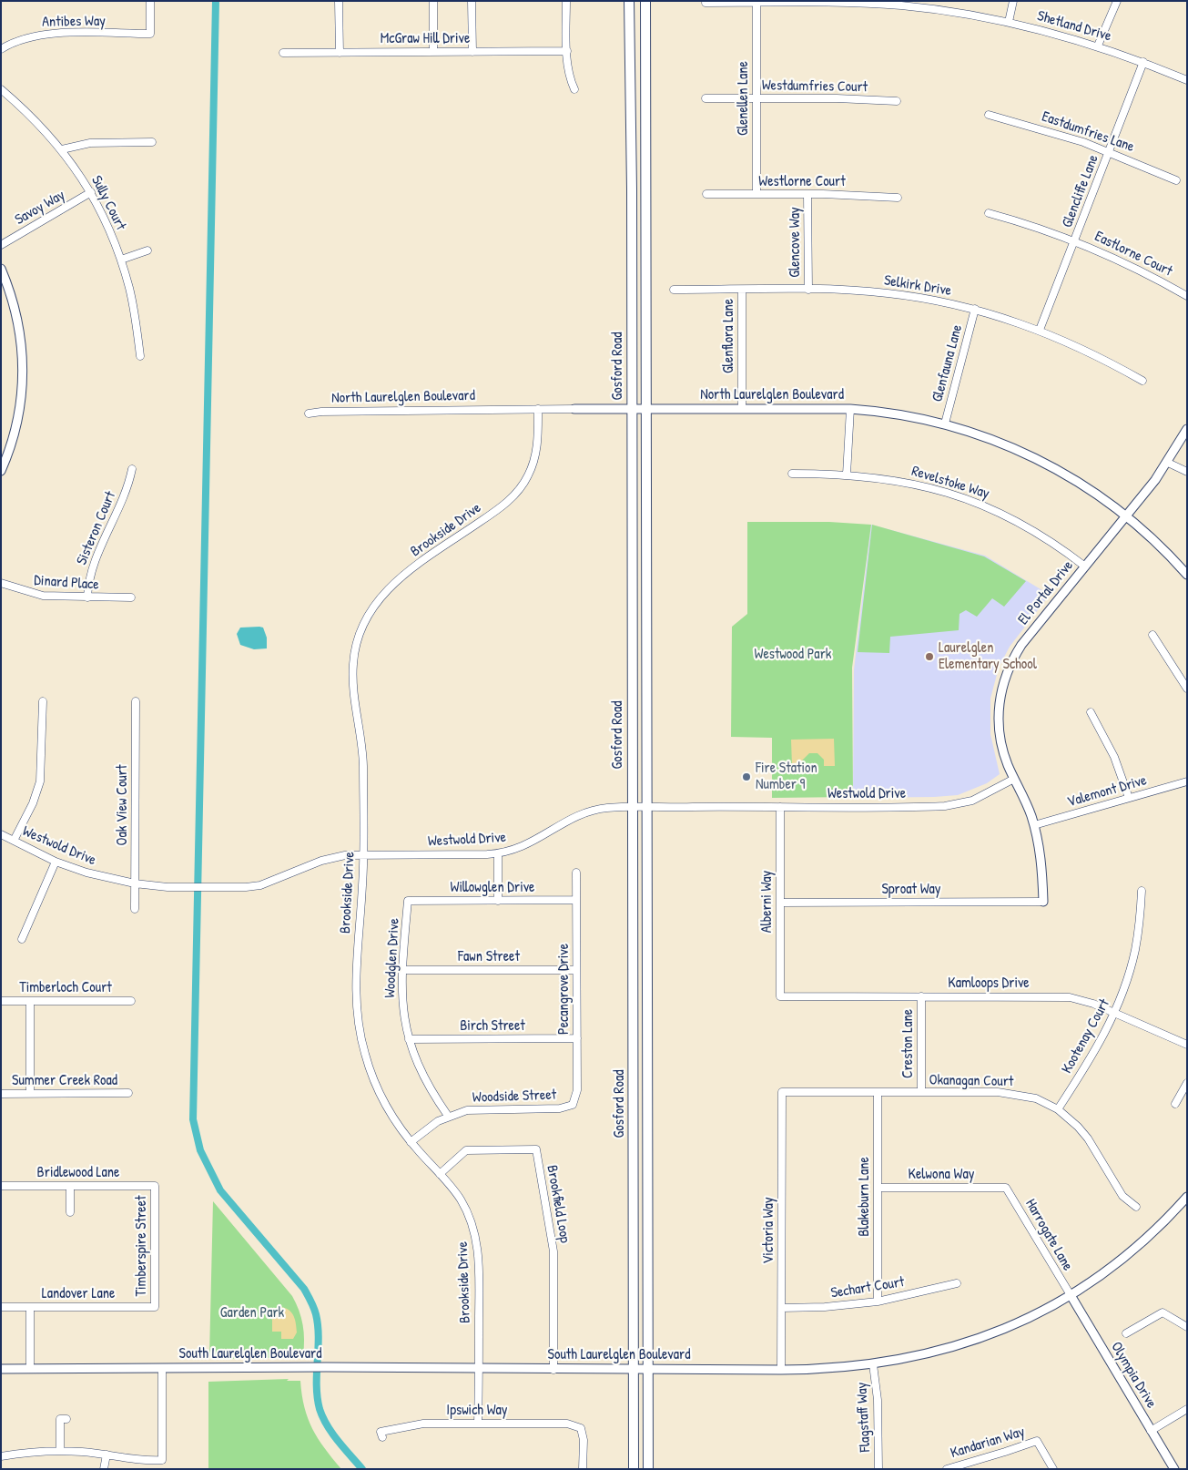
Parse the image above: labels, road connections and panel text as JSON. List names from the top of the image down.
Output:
{
  "streets": {
    "main road": ["Gosford Road"],
    "street": [
      "Antibes Way",
      "Shetland Drive",
      "McGraw Hill Drive",
      "Westdumfries Court",
      "Glenellen Lane",
      "Eastdumfries Lane",
      "Westlorne Court",
      "Glencliffe Lane",
      "Sully Court",
      "Savoy Way",
      "Glencove Way",
      "Eastlorne Court",
      "Selkirk Drive",
      "Glenflora Lane",
      "Glenfauna Lane",
      "North Laurelglen Boulevard",
      "Revelstoke Way",
      "Sisteron Court",
      "Brookside Drive",
      "Dinard Place",
      "El Portal Drive",
      "Valemont Drive",
      "Westwold Drive",
      "Oak View Court",
      "Willowglen Drive",
      "Sproat Way",
      "Alberni Way",
      "Fawn Street",
      "Woodglen Drive",
      "Kamloops Drive",
      "Timberloch Court",
      "Pecangrove Drive",
      "Birch Street",
      "Kootenay Court",
      "Creston Lane",
      "Summer Creek Road",
      "Okanagan Court",
      "Woodside Street",
      "Bridlewood Lane",
      "Kelwona Way",
      "Blakeburn Lane",
      "Brookfield Loop",
      "Victoria Way",
      "Harrogate Lane",
      "Timberspire Street",
      "Sechart Court",
      "Landover Lane",
      "South Laurelglen Boulevard",
      "Olympia Drive",
      "Ipswich Way",
      "Flagstaff Way",
      "Kandarian Way"
    ]
  },
  "crossings": [
    ["Shetland Drive", "Glenellen Lane"],
    ["Shetland Drive", "Glencliffe Lane"],
    ["Westdumfries Court", "Glenellen Lane"],
    ["Glenellen Lane", "Westlorne Court"],
    ["Eastdumfries Lane", "Glencliffe Lane"],
    ["Westlorne Court", "Glencove Way"],
    ["Glencliffe Lane", "Eastlorne Court"],
    ["Glencliffe Lane", "Selkirk Drive"],
    ["Sully Court", "Savoy Way"],
    ["Glencove Way", "Selkirk Drive"],
    ["Selkirk Drive", "Glenflora Lane"],
    ["Selkirk Drive", "Glenfauna Lane"],
    ["Glenflora Lane", "North Laurelglen Boulevard"],
    ["Glenfauna Lane", "North Laurelglen Boulevard"],
    ["Gosford Road", "North Laurelglen Boulevard"],
    ["Gosford Road", "Westwold Drive"],
    ["Gosford Road", "South Laurelglen Boulevard"],
    ["North Laurelglen Boulevard", "Brookside Drive"],
    ["North Laurelglen Boulevard", "El Portal Drive"],
    ["Revelstoke Way", "El Portal Drive"],
    ["Sisteron Court", "Dinard Place"],
    ["Brookside Drive", "Westwold Drive"],
    ["Brookside Drive", "Woodside Street"],
    ["Brookside Drive", "Brookfield Loop"],
    ["Brookside Drive", "South Laurelglen Boulevard"],
    ["Brookside Drive", "Ipswich Way"],
    ["El Portal Drive", "Valemont Drive"],
    ["El Portal Drive", "Westwold Drive"],
    ["El Portal Drive", "Sproat Way"],
    ["Westwold Drive", "Oak View Court"],
    ["Westwold Drive", "Alberni Way"],
    ["Willowglen Drive", "Woodglen Drive"],
    ["Willowglen Drive", "Pecangrove Drive"],
    ["Sproat Way", "Alberni Way"],
    ["Alberni Way", "Kamloops Drive"],
    ["Fawn Street", "Woodglen Drive"],
    ["Fawn Street", "Pecangrove Drive"],
    ["Woodglen Drive", "Birch Street"],
    ["Woodglen Drive", "Woodside Street"],
    ["Kamloops Drive", "Kootenay Court"],
    ["Kamloops Drive", "Creston Lane"],
    ["Pecangrove Drive", "Birch Street"],
    ["Pecangrove Drive", "Woodside Street"],
    ["Kootenay Court", "Okanagan Court"],
    ["Creston Lane", "Okanagan Court"],
    ["Okanagan Court", "Blakeburn Lane"],
    ["Okanagan Court", "Victoria Way"],
    ["Bridlewood Lane", "Timberspire Street"],
    ["Kelwona Way", "Blakeburn Lane"],
    ["Kelwona Way", "Harrogate Lane"],
    ["Blakeburn Lane", "Sechart Court"],
    ["Brookfield Loop", "South Laurelglen Boulevard"],
    ["Victoria Way", "Sechart Court"],
    ["Victoria Way", "South Laurelglen Boulevard"],
    ["Harrogate Lane", "South Laurelglen Boulevard"],
    ["Harrogate Lane", "Olympia Drive"],
    ["Timberspire Street", "Landover Lane"],
    ["South Laurelglen Boulevard", "Olympia Drive"],
    ["South Laurelglen Boulevard", "Flagstaff Way"]
  ],
  "parks": ["Westwood Park", "Garden Park"],
  "places": ["Laurelglen Elementary School", "Fire Station Number 9"]
}
